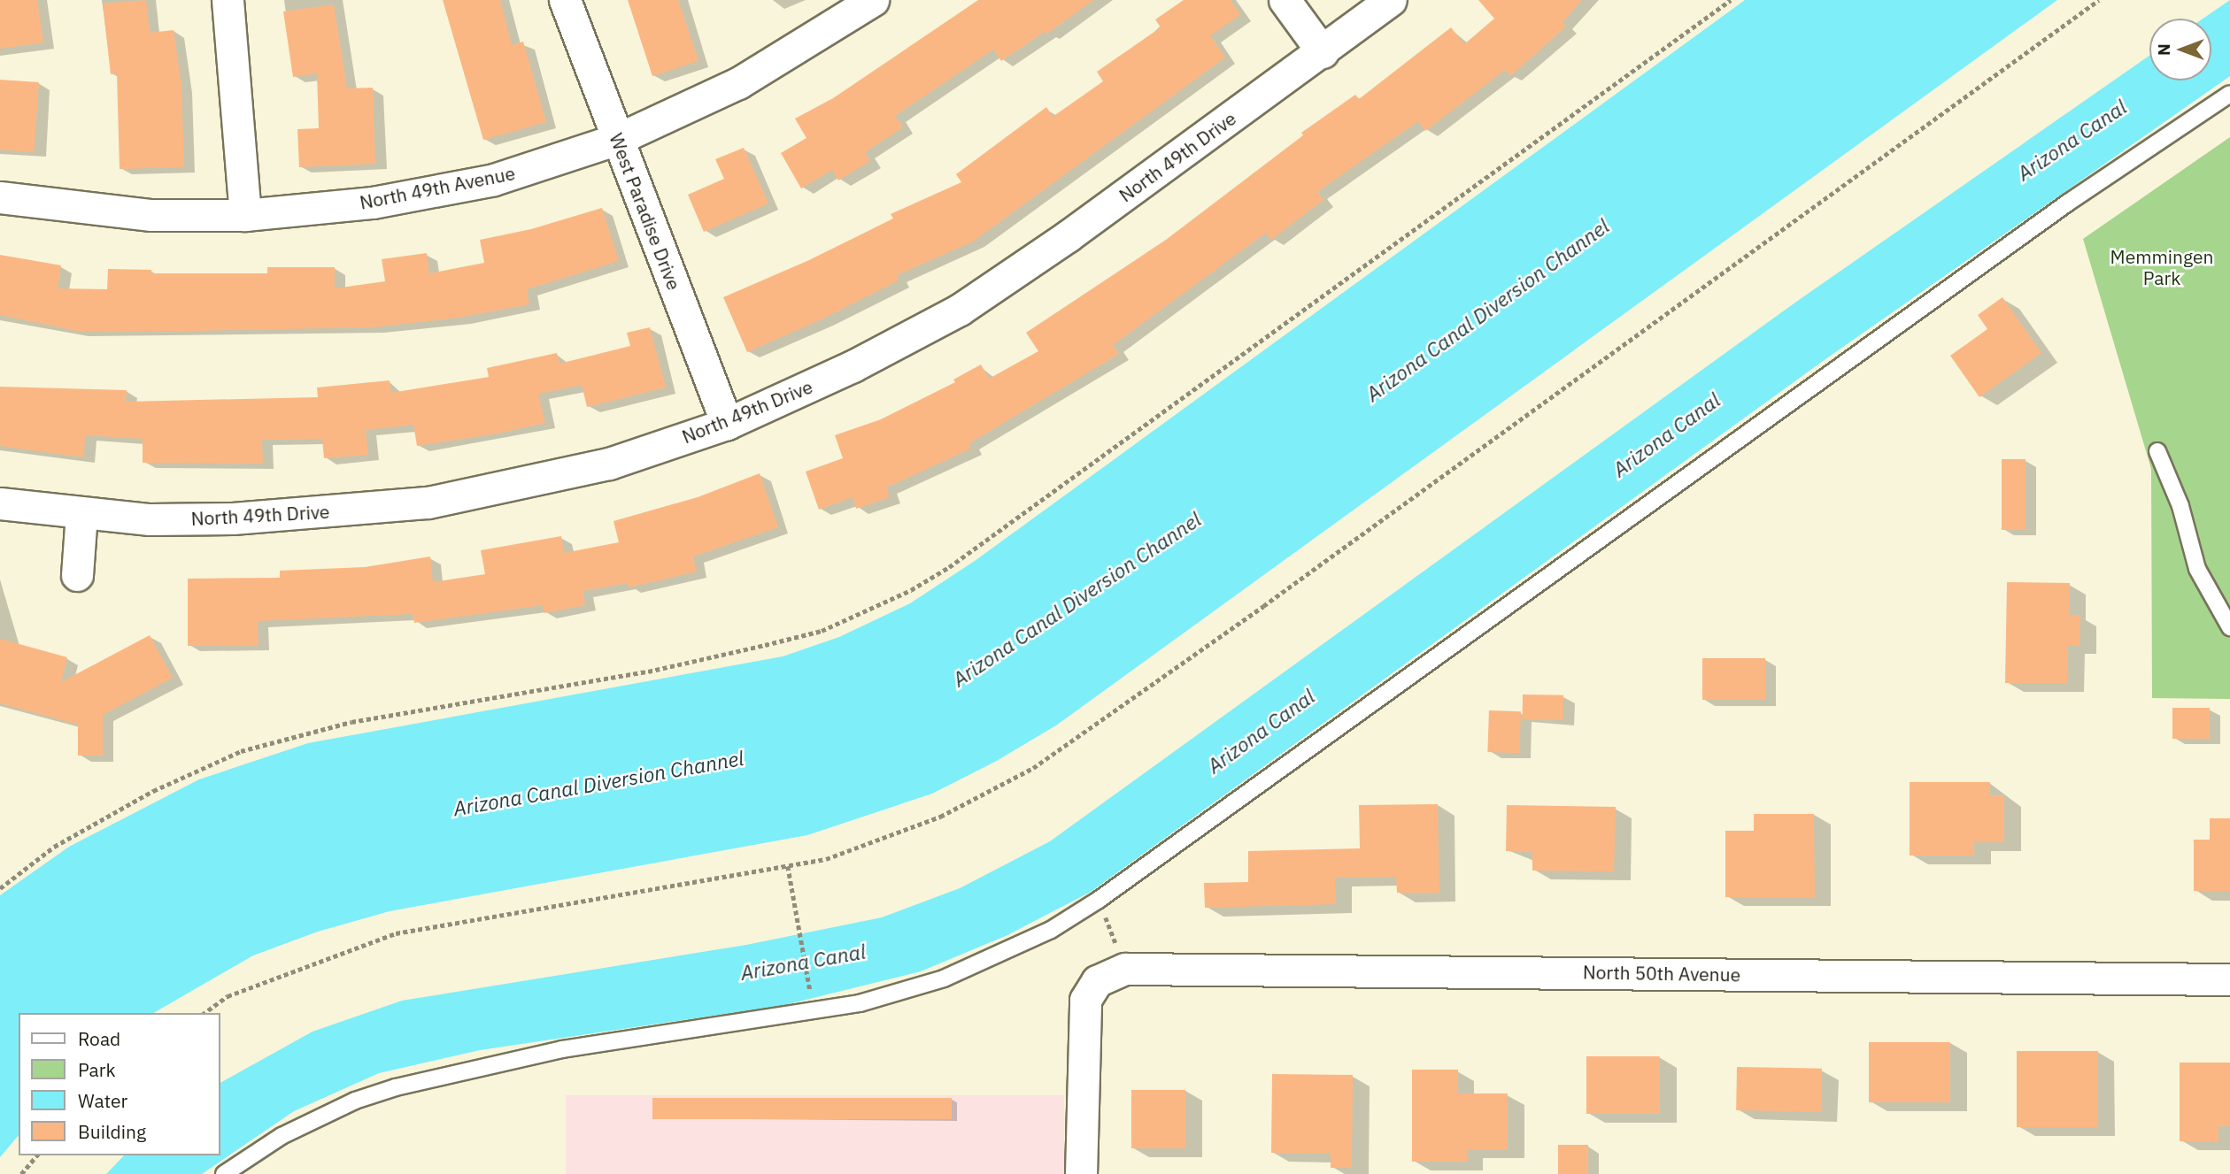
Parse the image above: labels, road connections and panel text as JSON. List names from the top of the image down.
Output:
{
  "streets": {
    "street": [
      "North 49th Drive",
      "North 49th Avenue",
      "West Paradise Drive",
      "North 50th Avenue"
    ]
  },
  "crossings": [
    ["North 49th Drive", "West Paradise Drive"],
    ["North 49th Avenue", "West Paradise Drive"]
  ],
  "water": ["Arizona Canal", "Arizona Canal Diversion Channel"],
  "parks": ["Memmingen Park"],
  "legend": [
    "Road",
    "Park",
    "Water",
    "Building"
  ],
  "north": "left"
}
